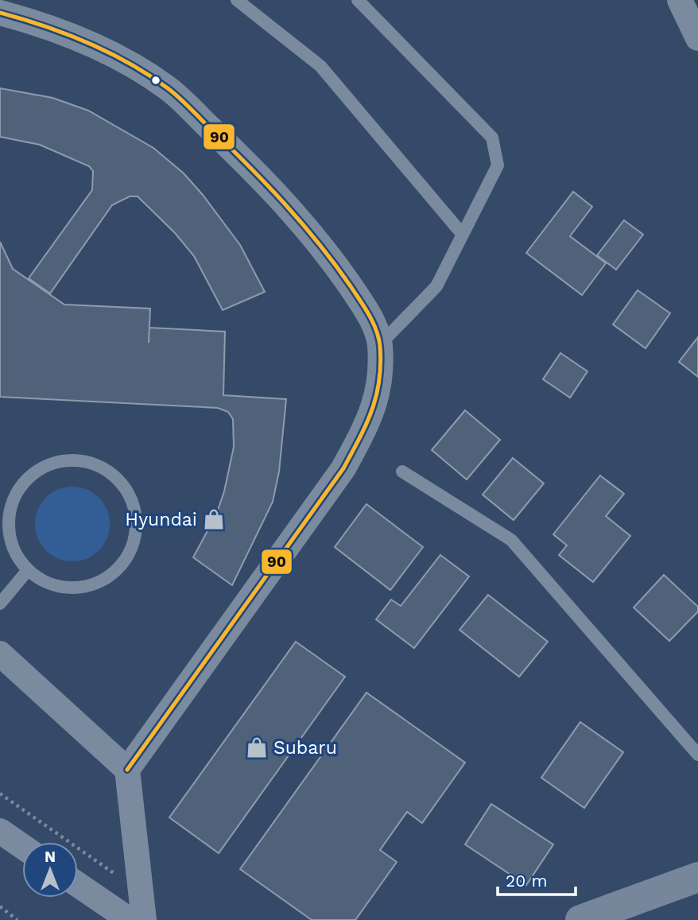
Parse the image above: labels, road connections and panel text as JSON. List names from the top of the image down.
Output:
{
  "places": {
    "shop": ["Hyundai", "Subaru"]
  },
  "lines": ["transit line 90"],
  "scale_bar": "20 m",
  "north": "top"
}
